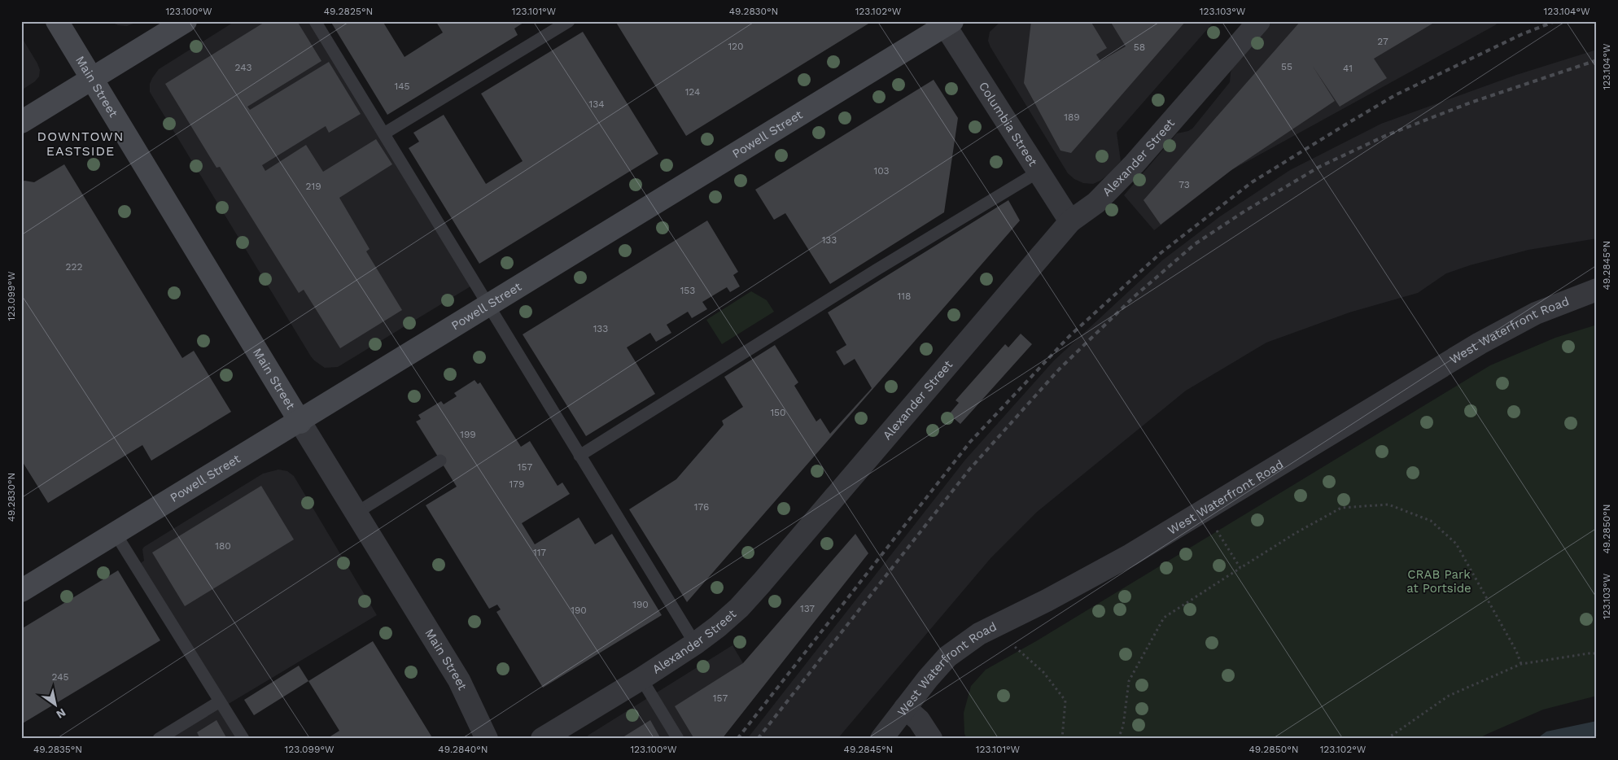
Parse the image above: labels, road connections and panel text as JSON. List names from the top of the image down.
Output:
{
  "streets": {
    "main road": ["Main Street", "Powell Street"],
    "street": ["Columbia Street", "Alexander Street", "West Waterfront Road"]
  },
  "crossings": [
    ["Main Street", "Powell Street"],
    ["Columbia Street", "Powell Street"],
    ["Columbia Street", "Alexander Street"]
  ],
  "districts": ["DOWNTOWN EASTSIDE"],
  "parks": ["CRAB Park at Portside"],
  "house_numbers": [
    "27",
    "120",
    "58",
    "55",
    "243",
    "41",
    "145",
    "124",
    "134",
    "189",
    "103",
    "73",
    "219",
    "133",
    "222",
    "153",
    "118",
    "133",
    "150",
    "199",
    "157",
    "179",
    "176",
    "180",
    "117",
    "190",
    "137",
    "190",
    "245",
    "157"
  ],
  "north": "bottom right",
  "coordinates": [
    "123.100°W",
    "49.2825°N",
    "123.101°W",
    "49.2830°N",
    "123.102°W",
    "123.103°W",
    "123.104°W",
    "49.2845°N",
    "123.099°W",
    "49.2850°N",
    "49.2835°N",
    "49.2840°N"
  ]
}
